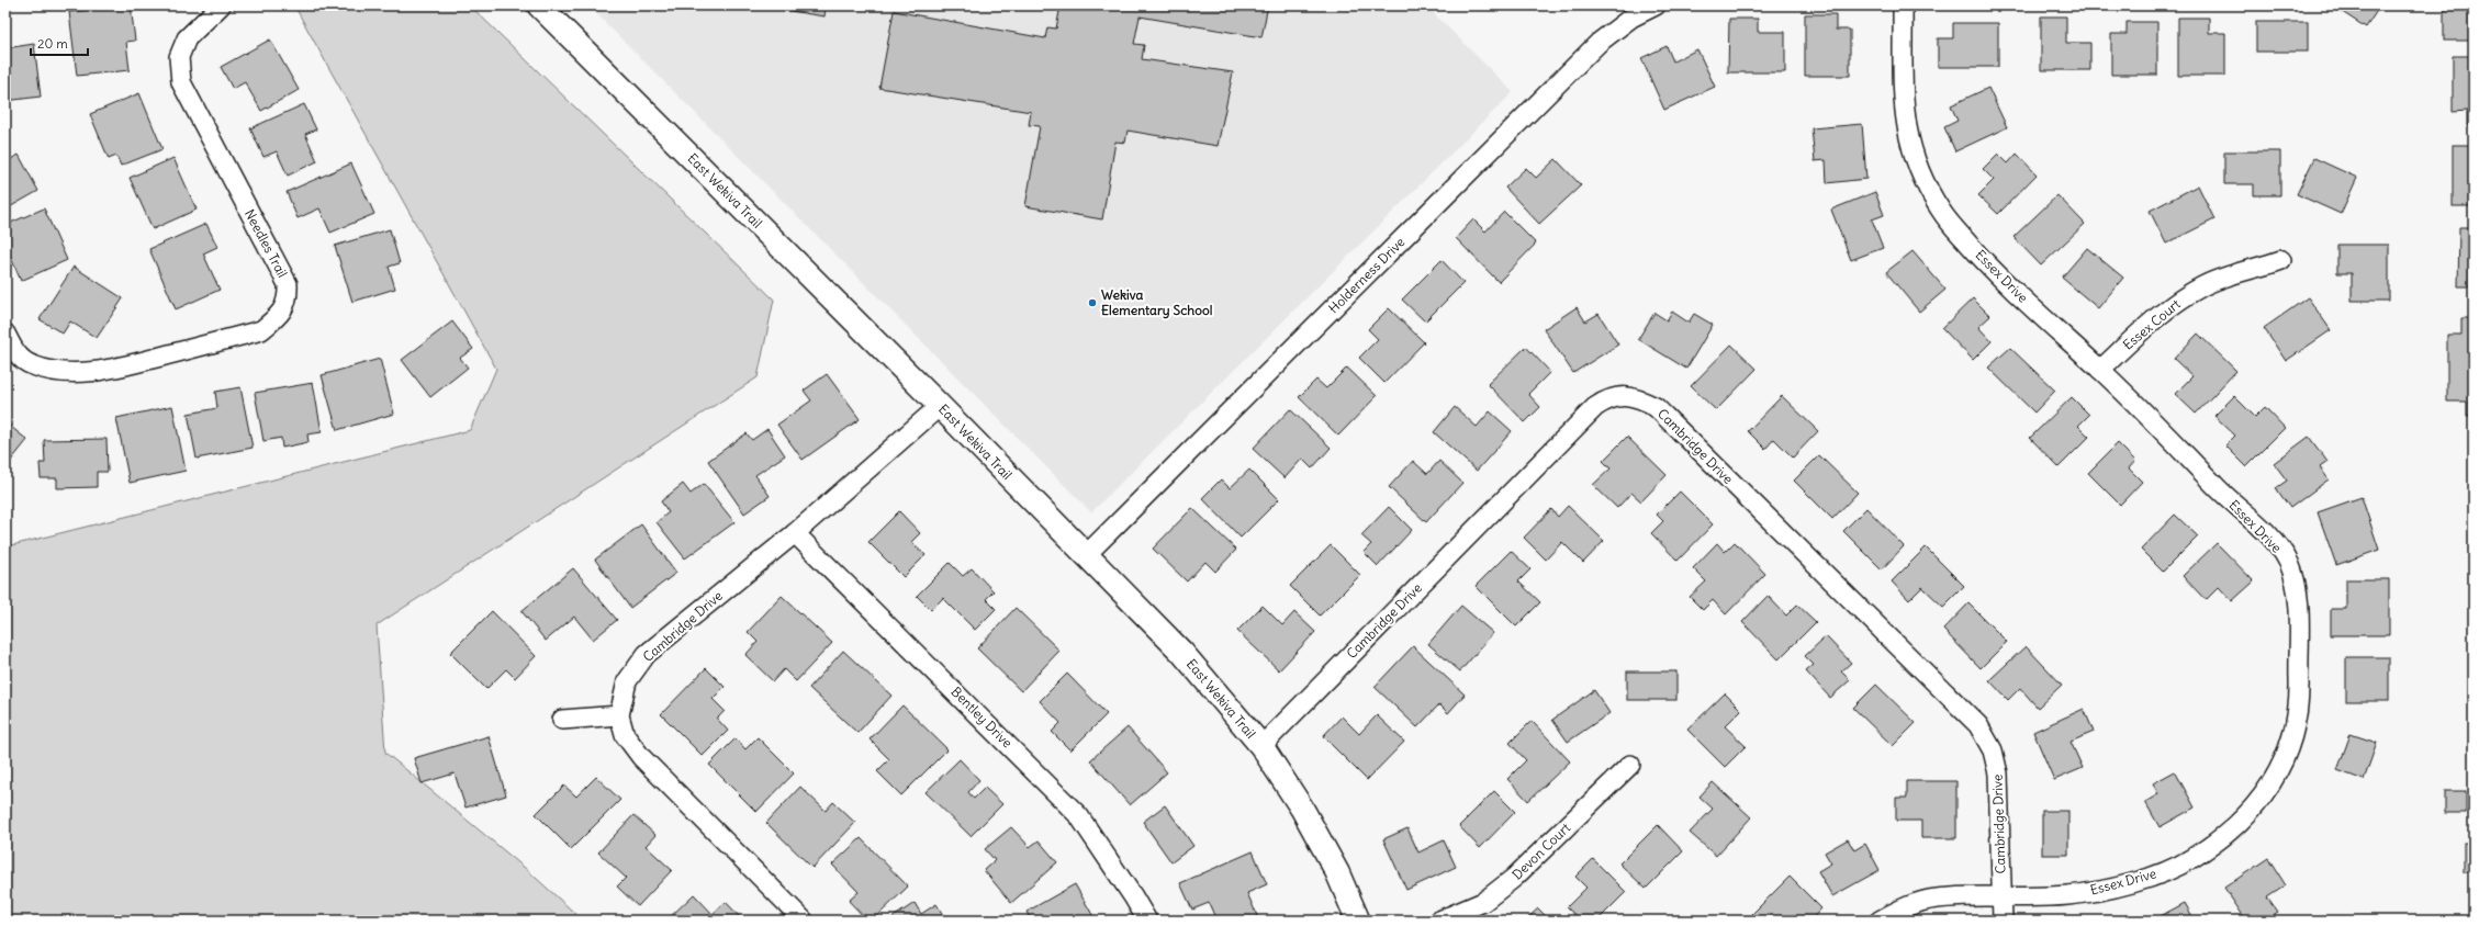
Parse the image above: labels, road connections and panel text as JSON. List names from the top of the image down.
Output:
{
  "streets": {
    "street": [
      "East Wekiva Trail",
      "Needles Trail",
      "Holderness Drive",
      "Essex Drive",
      "Essex Court",
      "Cambridge Drive",
      "Bentley Drive",
      "Devon Court"
    ]
  },
  "crossings": [
    ["East Wekiva Trail", "Holderness Drive"],
    ["East Wekiva Trail", "Cambridge Drive"],
    ["Essex Drive", "Essex Court"],
    ["Essex Drive", "Cambridge Drive"],
    ["Cambridge Drive", "Bentley Drive"]
  ],
  "places": ["Wekiva Elementary School"],
  "scale_bar": "20 m"
}
